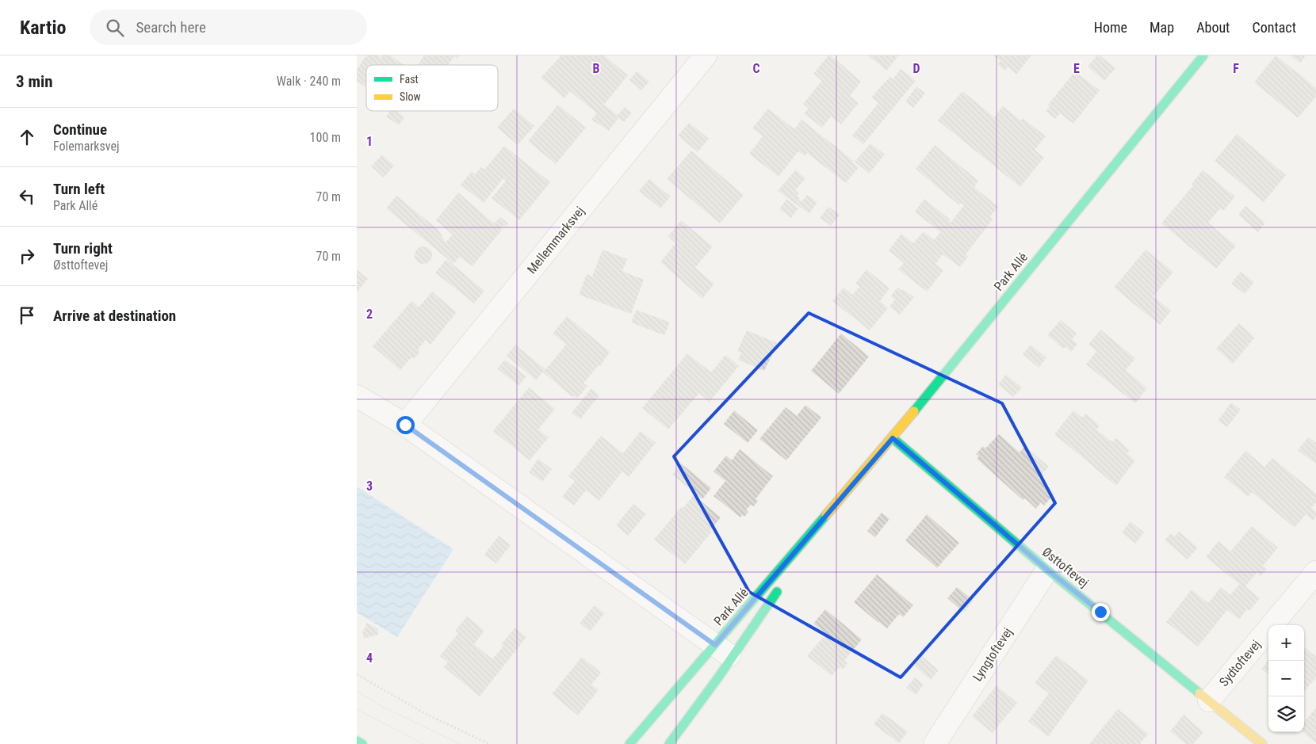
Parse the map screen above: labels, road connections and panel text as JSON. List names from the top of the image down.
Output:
{
  "streets": {
    "street": [
      "Mellemmarksvej",
      "Park Allé",
      "Østtoftevej",
      "Lyngtoftevej",
      "Sydtoftevej"
    ]
  },
  "crossings": [
    ["Park Allé", "Østtoftevej"],
    ["Østtoftevej", "Lyngtoftevej"],
    ["Østtoftevej", "Sydtoftevej"]
  ],
  "legend": ["Fast", "Slow"],
  "page": {
    "header": "Kartio",
    "search": "Search here",
    "nav": [
      "Home",
      "Map",
      "About",
      "Contact"
    ],
    "heading": ["3 min", "Walk · 240 m"],
    "list": [
      ["Continue", "Folemarksvej", "100 m"],
      ["Turn left", "Park Allé", "70 m"],
      ["Turn right", "Østtoftevej", "70 m"],
      "Arrive at destination"
    ],
    "map_buttons": ["+", "−"]
  },
  "grid": {
    "columns": [
      "B",
      "C",
      "D",
      "E",
      "F"
    ],
    "rows": [
      "1",
      "2",
      "3",
      "4"
    ]
  }
}
